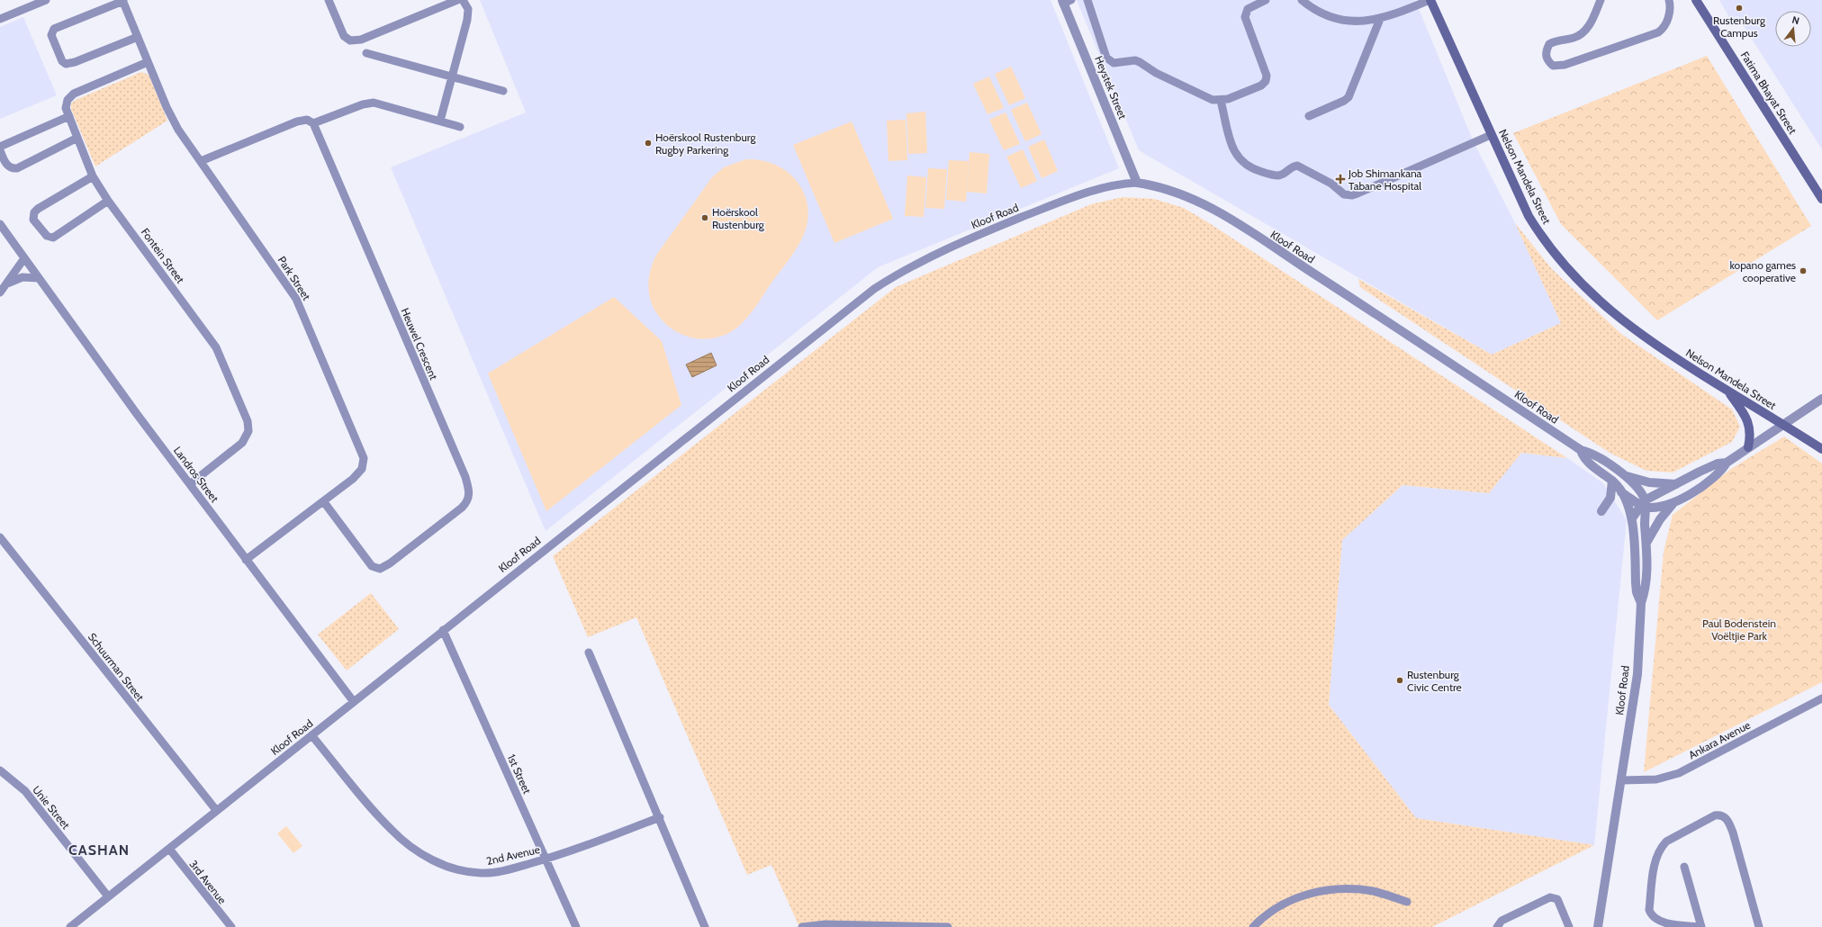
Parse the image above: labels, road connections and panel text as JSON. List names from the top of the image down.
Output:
{
  "streets": {
    "main road": ["Fatima Bhayat Street", "Nelson Mandela Street"],
    "street": [
      "Heystek Street",
      "Kloof Road",
      "Fontein Street",
      "Park Street",
      "Heuwel Crescent",
      "Landros Street",
      "Schuurman Street",
      "Ankara Avenue",
      "1st Street",
      "Unie Street",
      "2nd Avenue",
      "3rd Avenue"
    ]
  },
  "crossings": [
    ["Heystek Street", "Kloof Road"],
    ["Kloof Road", "Landros Street"],
    ["Kloof Road", "Schuurman Street"],
    ["Kloof Road", "Ankara Avenue"],
    ["Kloof Road", "1st Street"],
    ["Kloof Road", "Unie Street"],
    ["Kloof Road", "2nd Avenue"],
    ["Kloof Road", "3rd Avenue"],
    ["Fontein Street", "Park Street"],
    ["Fontein Street", "Landros Street"],
    ["Park Street", "Heuwel Crescent"],
    ["Park Street", "Landros Street"],
    ["1st Street", "2nd Avenue"]
  ],
  "districts": ["CASHAN"],
  "parks": ["Paul Bodenstein Voëltjie Park"],
  "places": {
    "other": [
      "Rustenburg Campus",
      "Hoërskool Rustenburg Rugby Parkering",
      "Hoërskool Rustenburg",
      "kopano games cooperative",
      "Rustenburg Civic Centre"
    ],
    "health": ["Job Shimankana Tabane Hospital"]
  },
  "north": "top"
}
